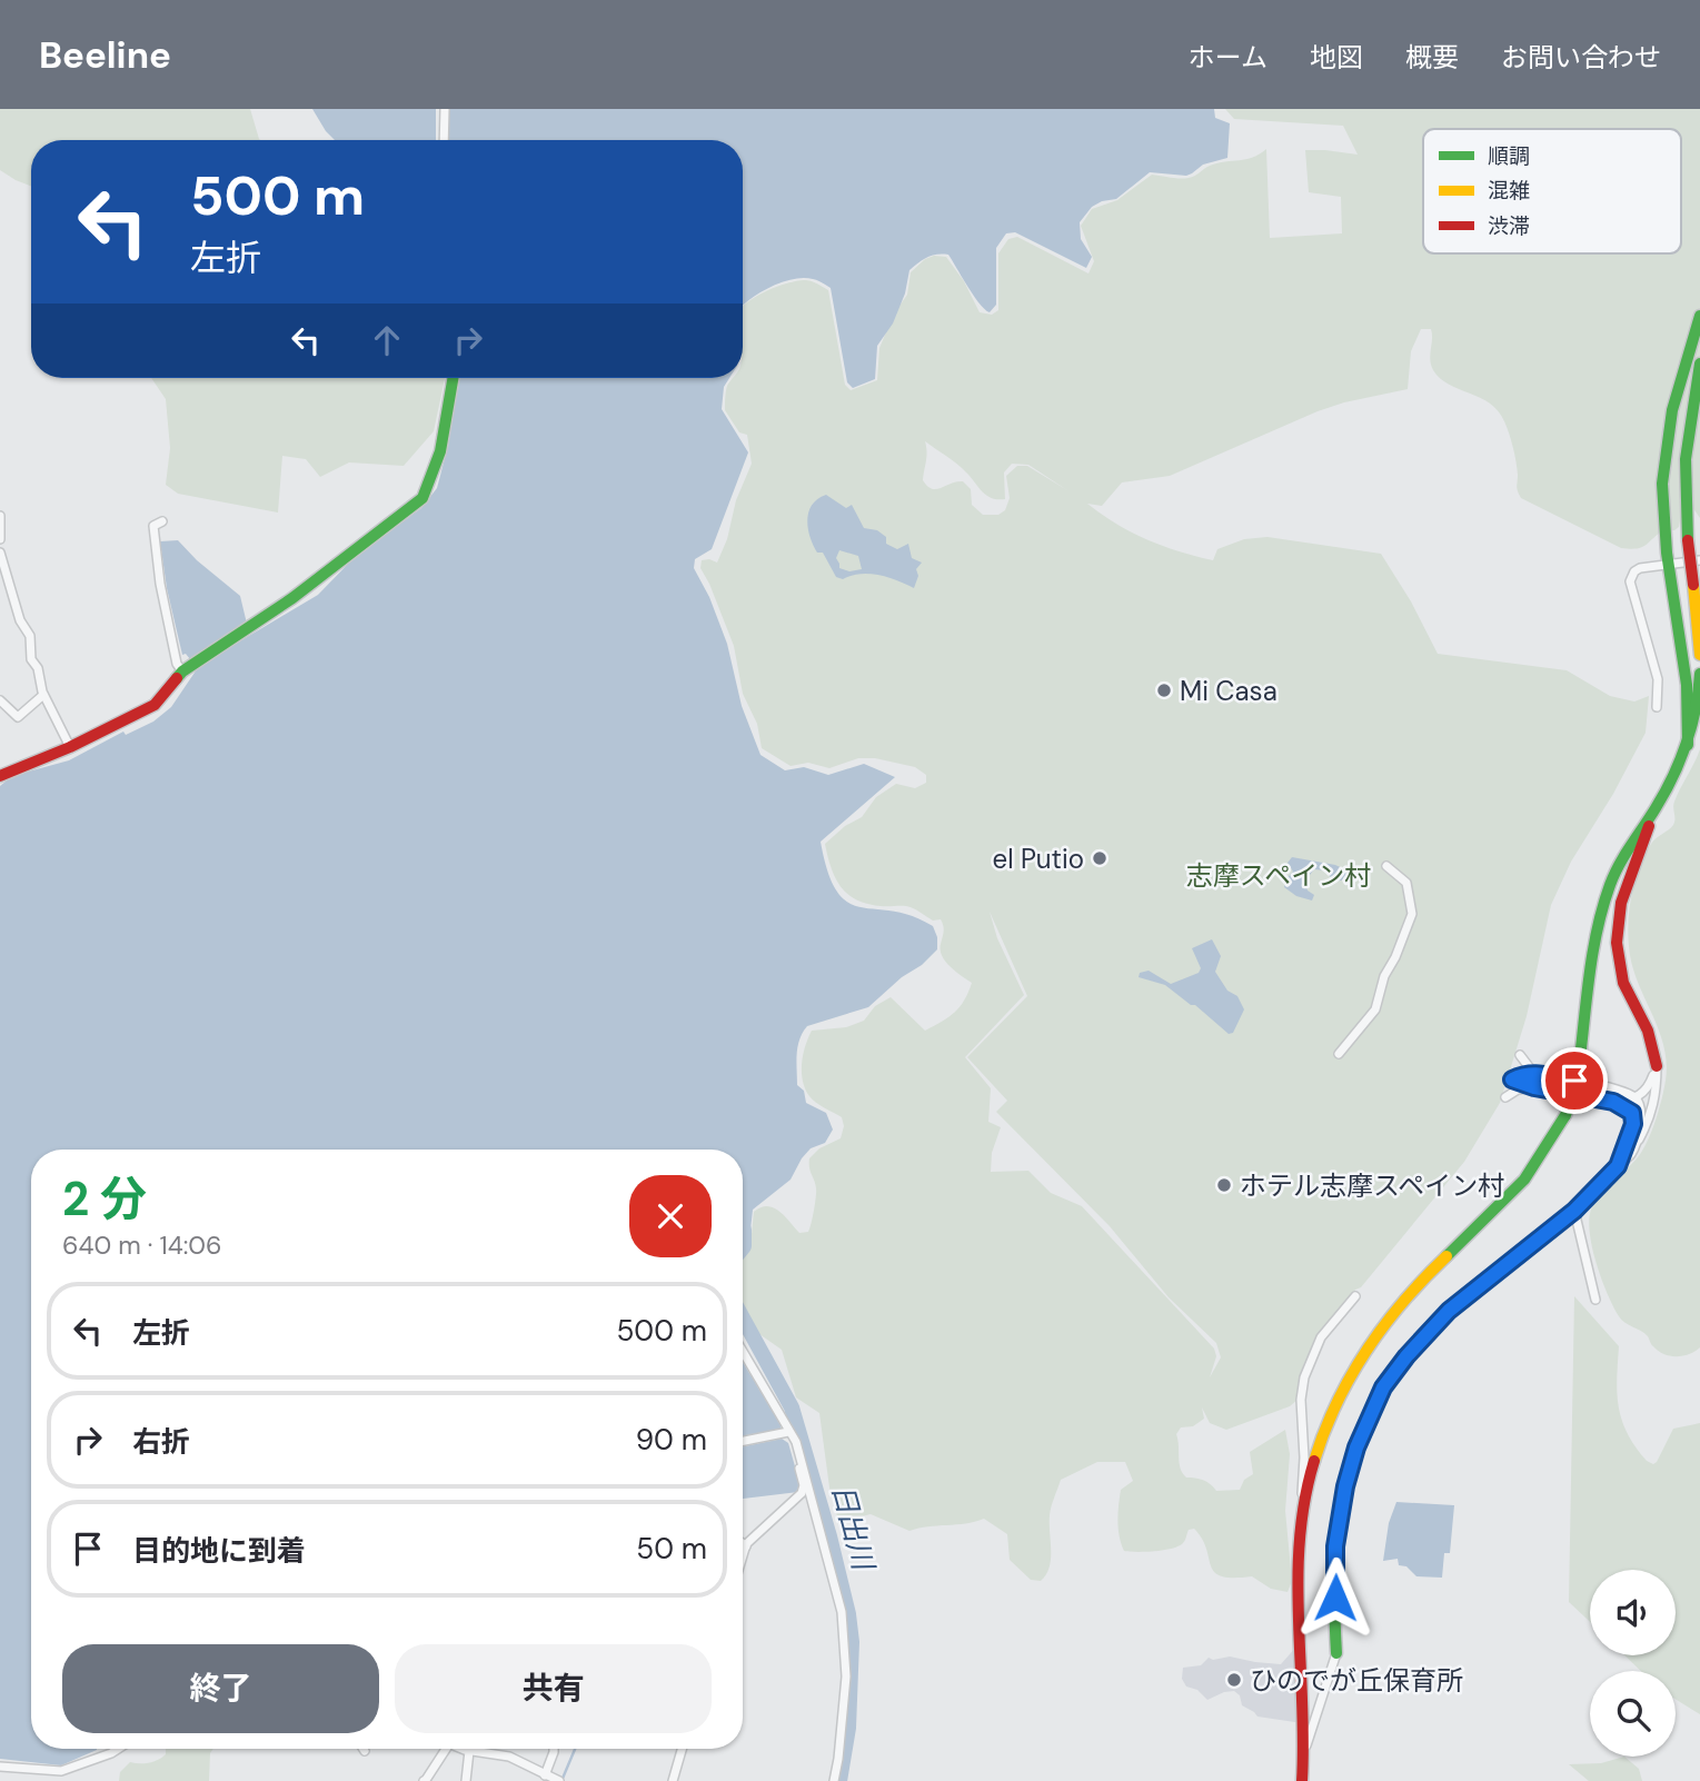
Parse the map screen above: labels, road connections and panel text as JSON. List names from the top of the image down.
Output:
{
  "water": ["日出川"],
  "parks": ["志摩スペイン村"],
  "places": [
    "Mi Casa",
    "el Putio",
    "ホテル志摩スペイン村",
    "ひのでが丘保育所"
  ],
  "legend": ["順調", "混雑", "渋滞"],
  "page": {
    "header": "Beeline",
    "nav": [
      "ホーム",
      "地図",
      "概要",
      "お問い合わせ"
    ],
    "turn": ["500 m", "左折"],
    "heading": ["2 分", "640 m · 14:06"],
    "list": [
      {
        "name": "左折",
        "value": "500 m"
      },
      {
        "name": "右折",
        "value": "90 m"
      },
      {
        "name": "目的地に到着",
        "value": "50 m"
      }
    ],
    "buttons": ["終了", "共有"]
  }
}
